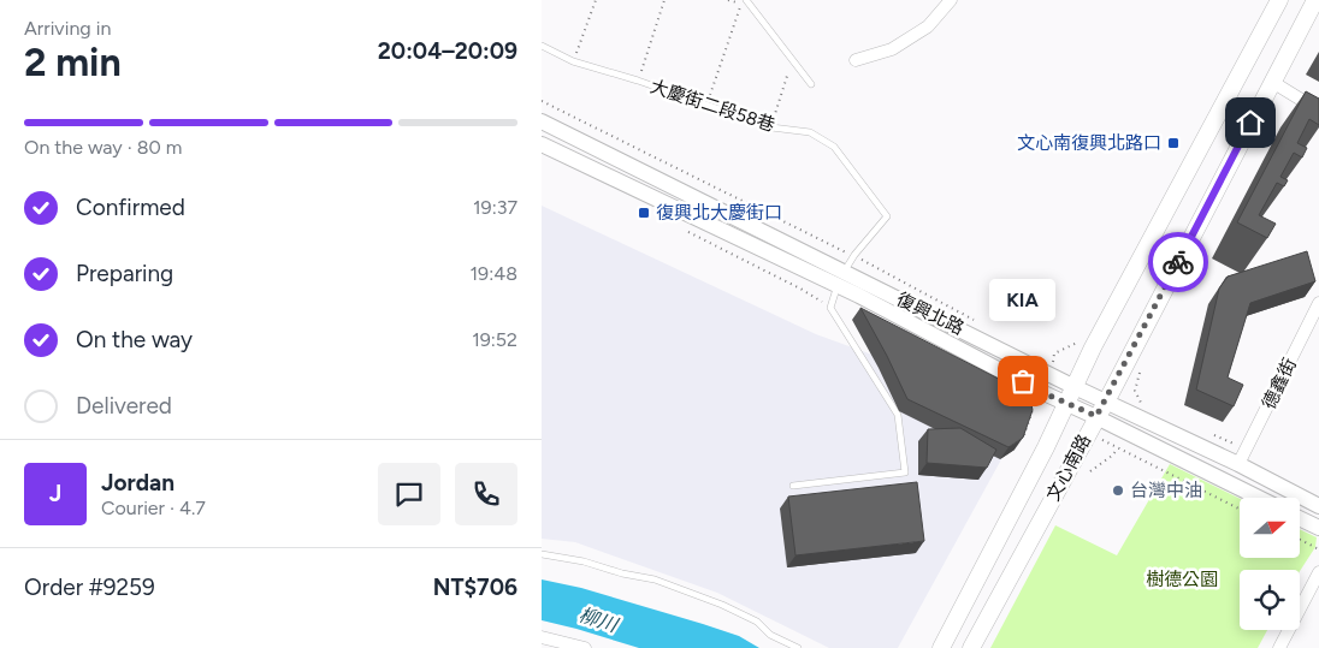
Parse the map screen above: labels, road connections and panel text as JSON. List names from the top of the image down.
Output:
{
  "streets": {
    "main road": ["文心南路"],
    "street": ["復興北路", "德鑫街"],
    "lane": ["大慶街二段58巷"]
  },
  "crossings": [
    ["復興北路", "德鑫街"],
    ["復興北路", "文心南路"]
  ],
  "water": ["柳川"],
  "parks": ["樹德公園"],
  "places": {
    "transit": ["文心南復興北路口", "復興北大慶街口"],
    "other": ["KIA", "台灣中油"]
  },
  "north": "right",
  "page": {
    "heading": ["2 min", "Arriving in", "20:04–20:09"],
    "panel": [
      "Jordan",
      "Courier · 4.7",
      "Order #9259",
      "NT$706"
    ],
    "bar": "On the way · 80 m",
    "list": [
      ["Confirmed", "19:37"],
      ["Preparing", "19:48"],
      ["On the way", "19:52"],
      "Delivered"
    ],
    "bubble": "KIA",
    "round": "J"
  }
}
